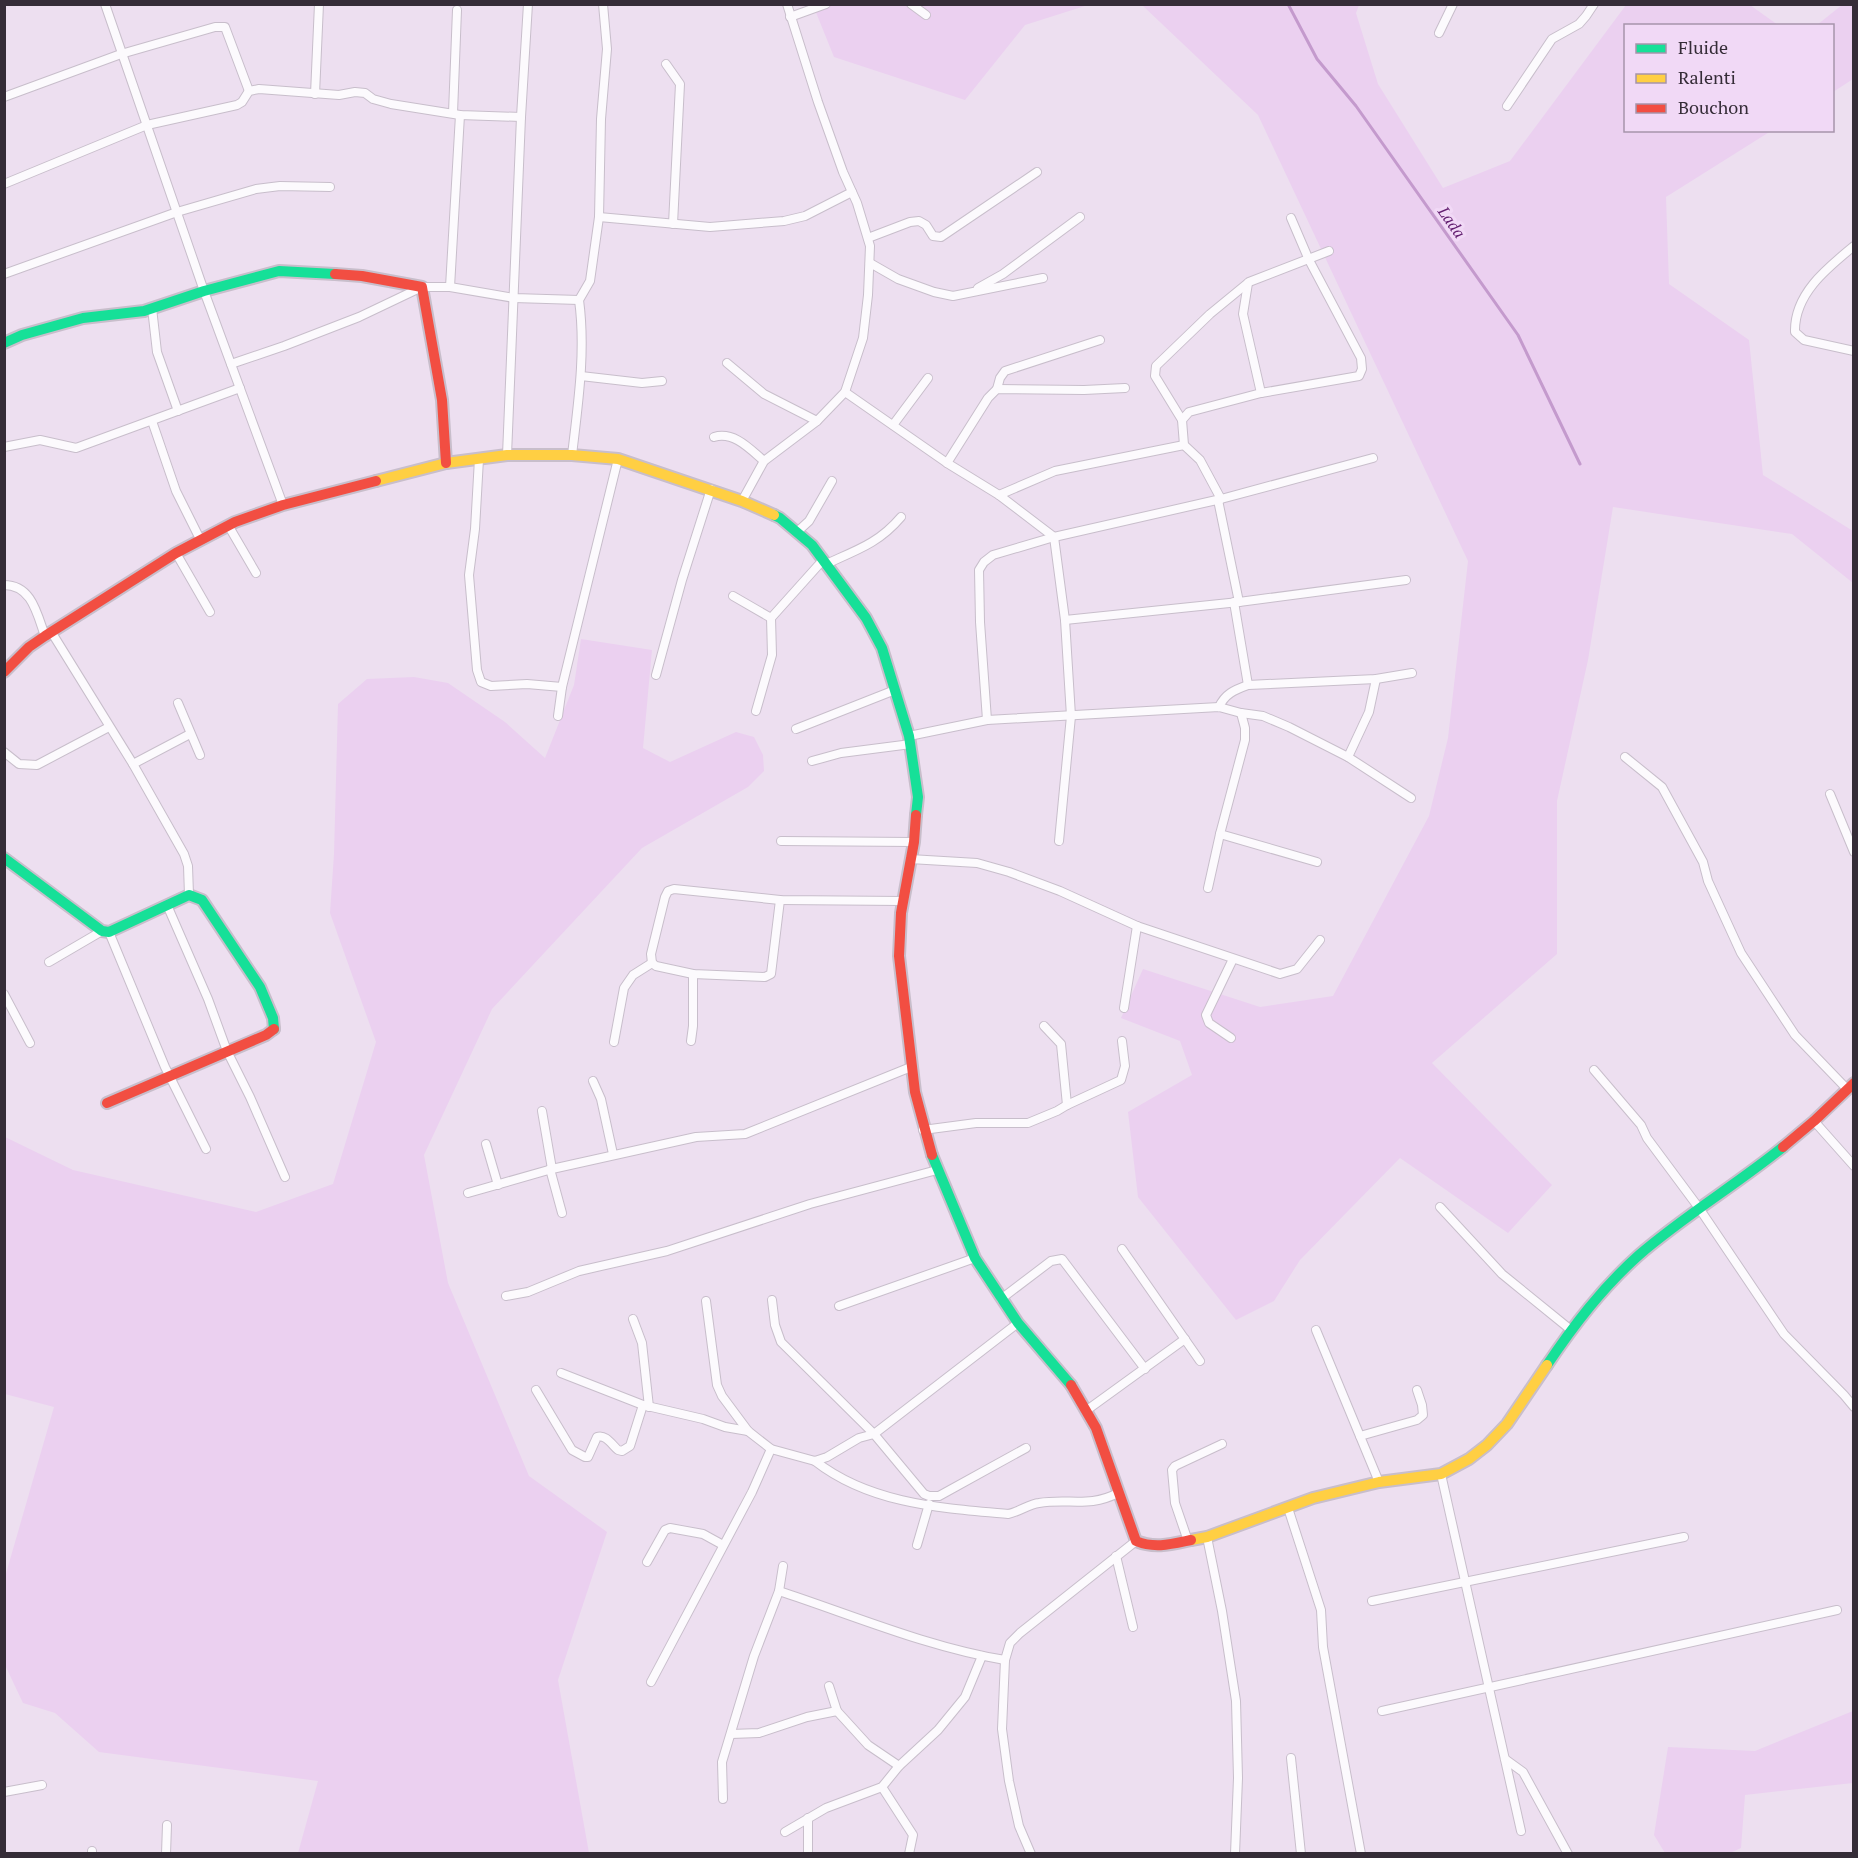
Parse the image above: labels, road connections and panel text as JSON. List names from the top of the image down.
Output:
{
  "water": ["Lada"],
  "legend": ["Fluide", "Ralenti", "Bouchon"]
}
